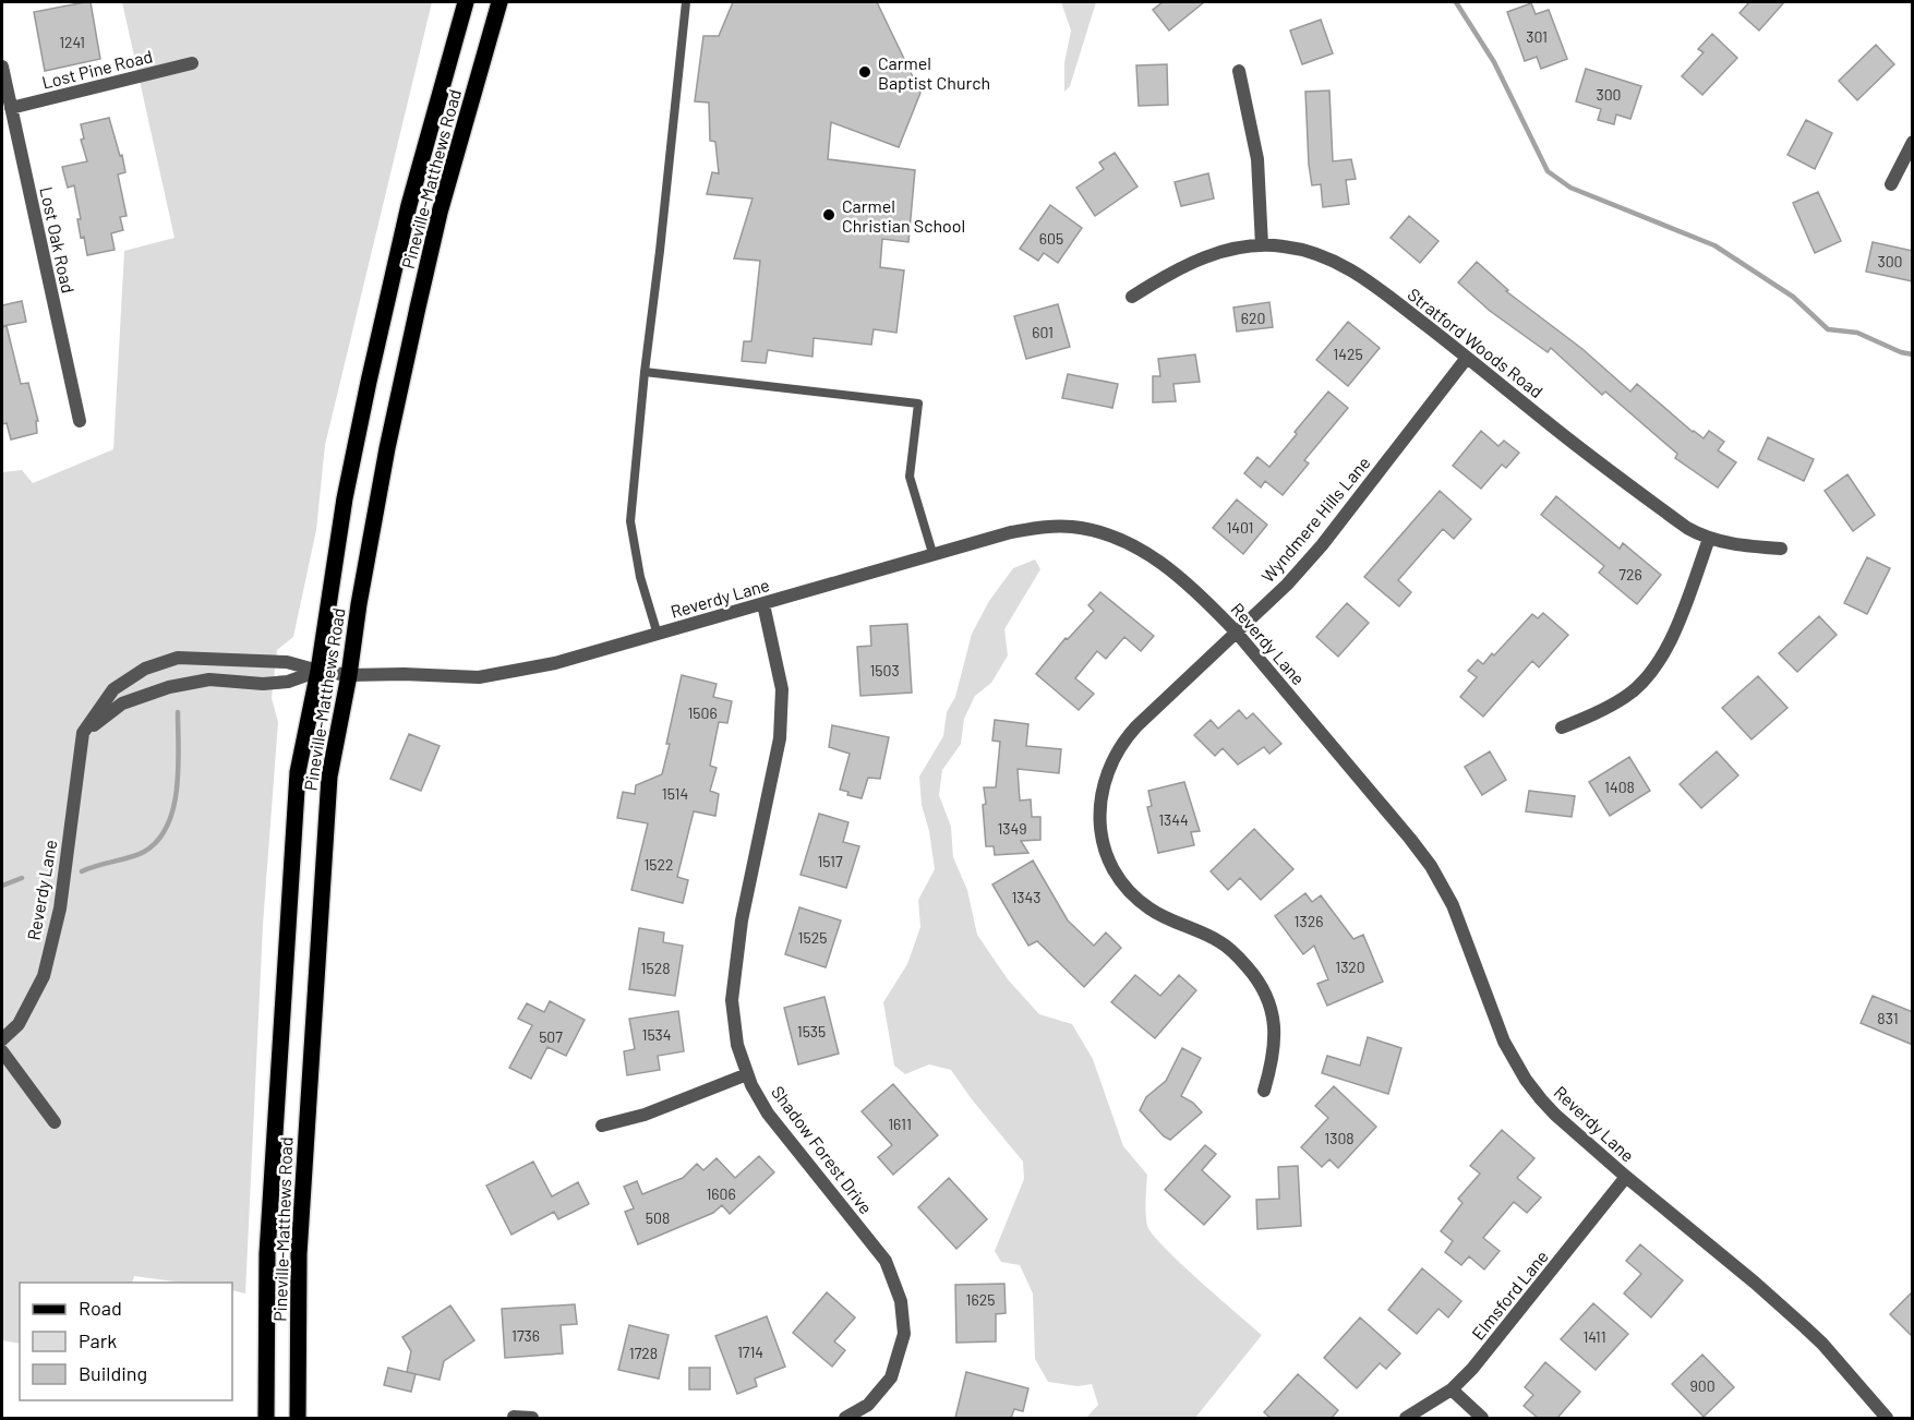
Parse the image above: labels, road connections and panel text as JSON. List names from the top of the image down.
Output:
{
  "streets": {
    "main road": ["Pineville-Matthews Road"],
    "street": [
      "Lost Pine Road",
      "Lost Oak Road",
      "Stratford Woods Road",
      "Wyndmere Hills Lane",
      "Reverdy Lane",
      "Shadow Forest Drive",
      "Elmsford Lane"
    ]
  },
  "crossings": [
    ["Lost Pine Road", "Lost Oak Road"],
    ["Pineville-Matthews Road", "Reverdy Lane"],
    ["Stratford Woods Road", "Wyndmere Hills Lane"],
    ["Wyndmere Hills Lane", "Reverdy Lane"],
    ["Reverdy Lane", "Shadow Forest Drive"],
    ["Reverdy Lane", "Elmsford Lane"]
  ],
  "places": ["Carmel Baptist Church", "Carmel Christian School"],
  "house_numbers": [
    "301",
    "1241",
    "300",
    "605",
    "300",
    "620",
    "601",
    "1425",
    "1401",
    "726",
    "1503",
    "1506",
    "1408",
    "1514",
    "1344",
    "1349",
    "1517",
    "1522",
    "1343",
    "1326",
    "1525",
    "1320",
    "1528",
    "831",
    "1535",
    "1534",
    "507",
    "1611",
    "1308",
    "1606",
    "508",
    "1625",
    "1736",
    "1411",
    "1714",
    "1728",
    "900"
  ],
  "legend": ["Road", "Park", "Building"]
}
